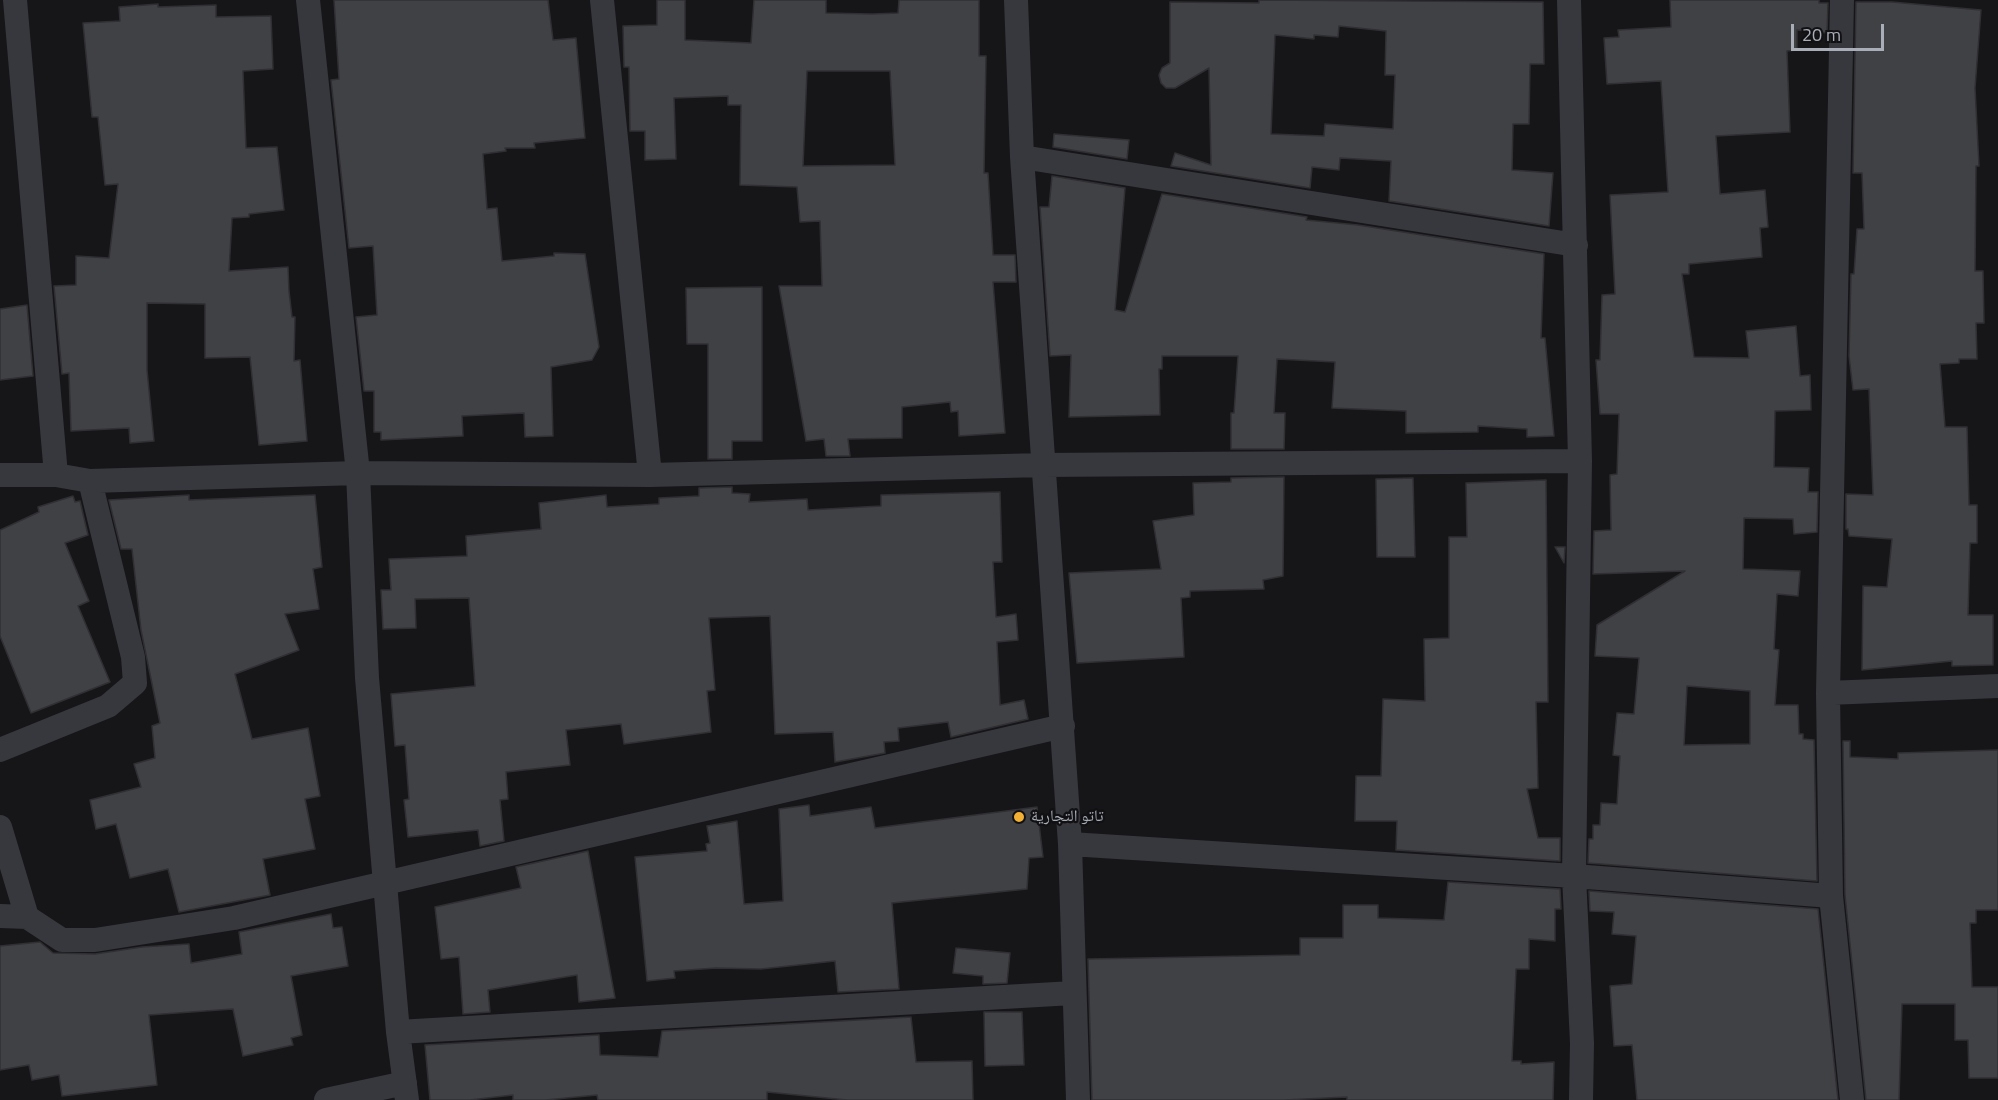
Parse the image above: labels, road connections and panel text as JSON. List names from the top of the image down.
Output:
{
  "places": ["تاتو التجارية"],
  "scale_bar": "20 m"
}
